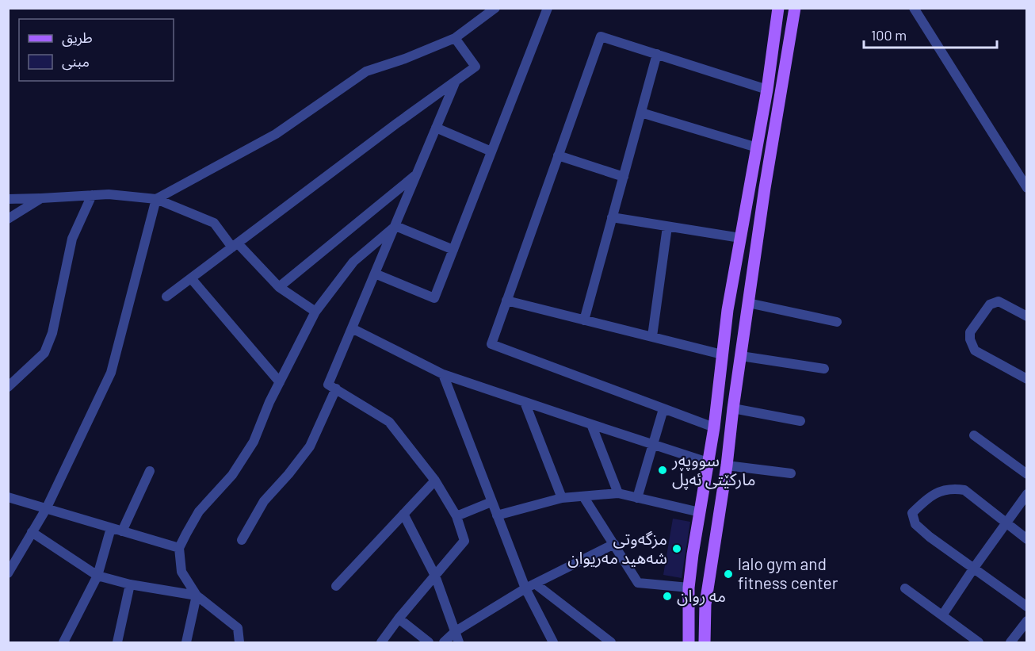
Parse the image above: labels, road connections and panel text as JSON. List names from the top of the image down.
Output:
{
  "places": [
    "سووپەر مارکێتی ئەپڵ",
    "مزگەوتی شەھید مەریوان",
    "lalo gym and fitness center",
    "مه روان"
  ],
  "legend": ["طريق", "مبنى"],
  "scale_bar": "100 m"
}
